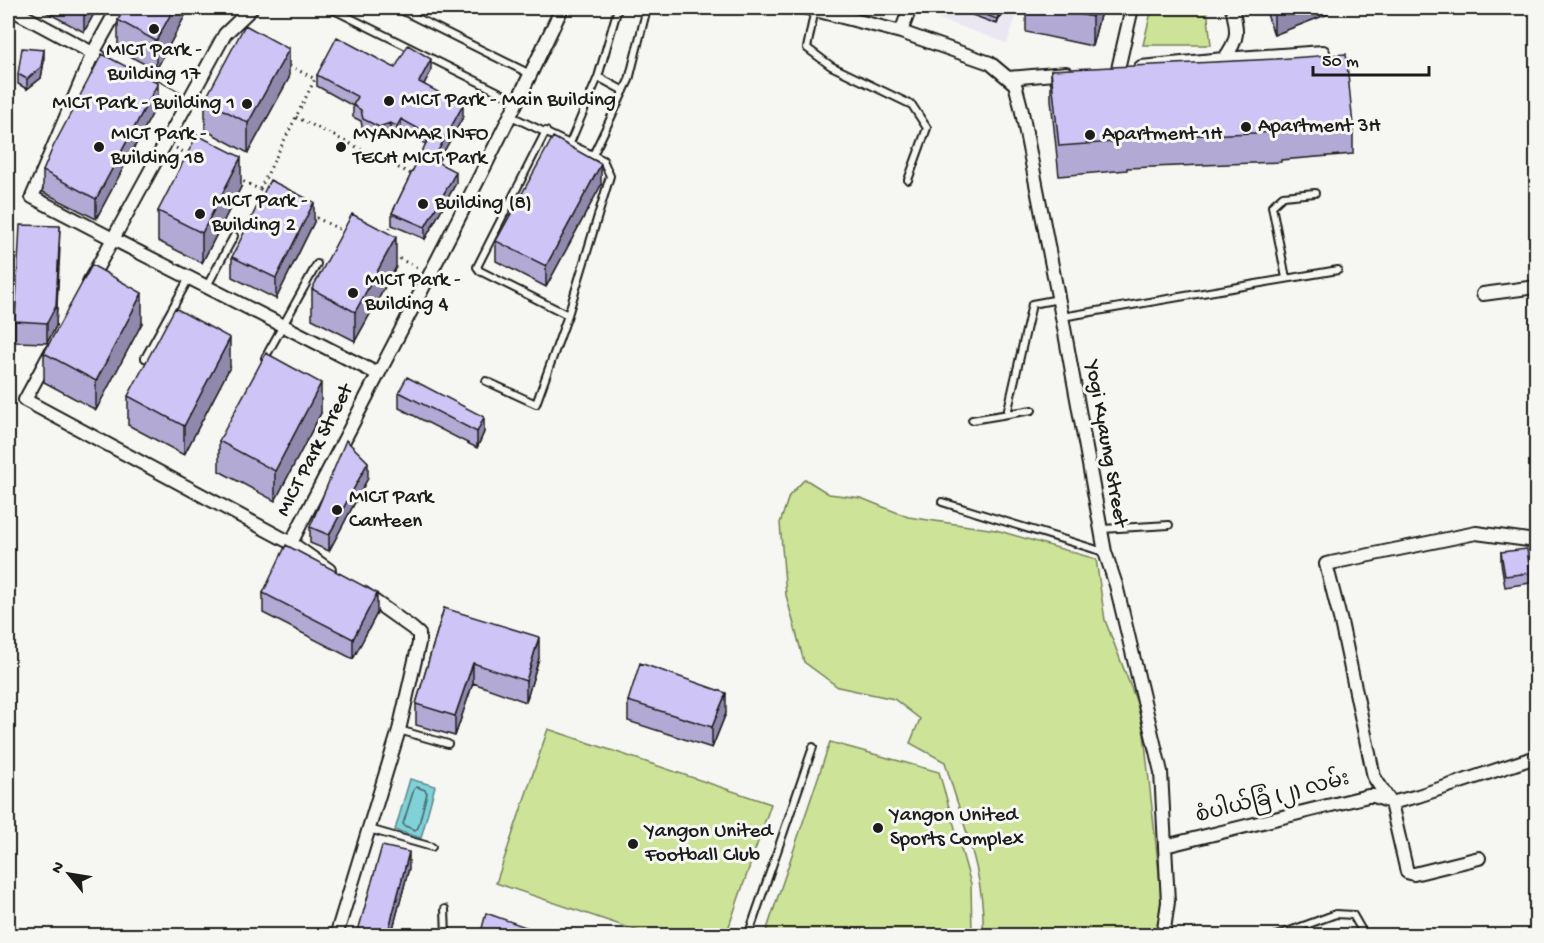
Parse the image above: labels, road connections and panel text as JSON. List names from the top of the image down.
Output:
{
  "streets": {
    "street": ["Yogi Kyaung Street", "MICT Park Street", "စံပါယ်ခြံ (၂) လမ်း"]
  },
  "crossings": [
    ["Yogi Kyaung Street", "စံပါယ်ခြံ (၂) လမ်း"]
  ],
  "places": [
    "MICT Park - Building 17",
    "MICT Park - Main Building",
    "MICT Park - Building 1",
    "Apartment 3H",
    "Apartment 1H",
    "MICT Park - Building 18",
    "MYANMAR INFO TECH MICT Park",
    "Building (8)",
    "MICT Park - Building 2",
    "MICT Park - Building 4",
    "MICT Park Canteen",
    "Yangon United Sports Complex",
    "Yangon United Football Club"
  ],
  "scale_bar": "50 m",
  "north": "top left"
}
